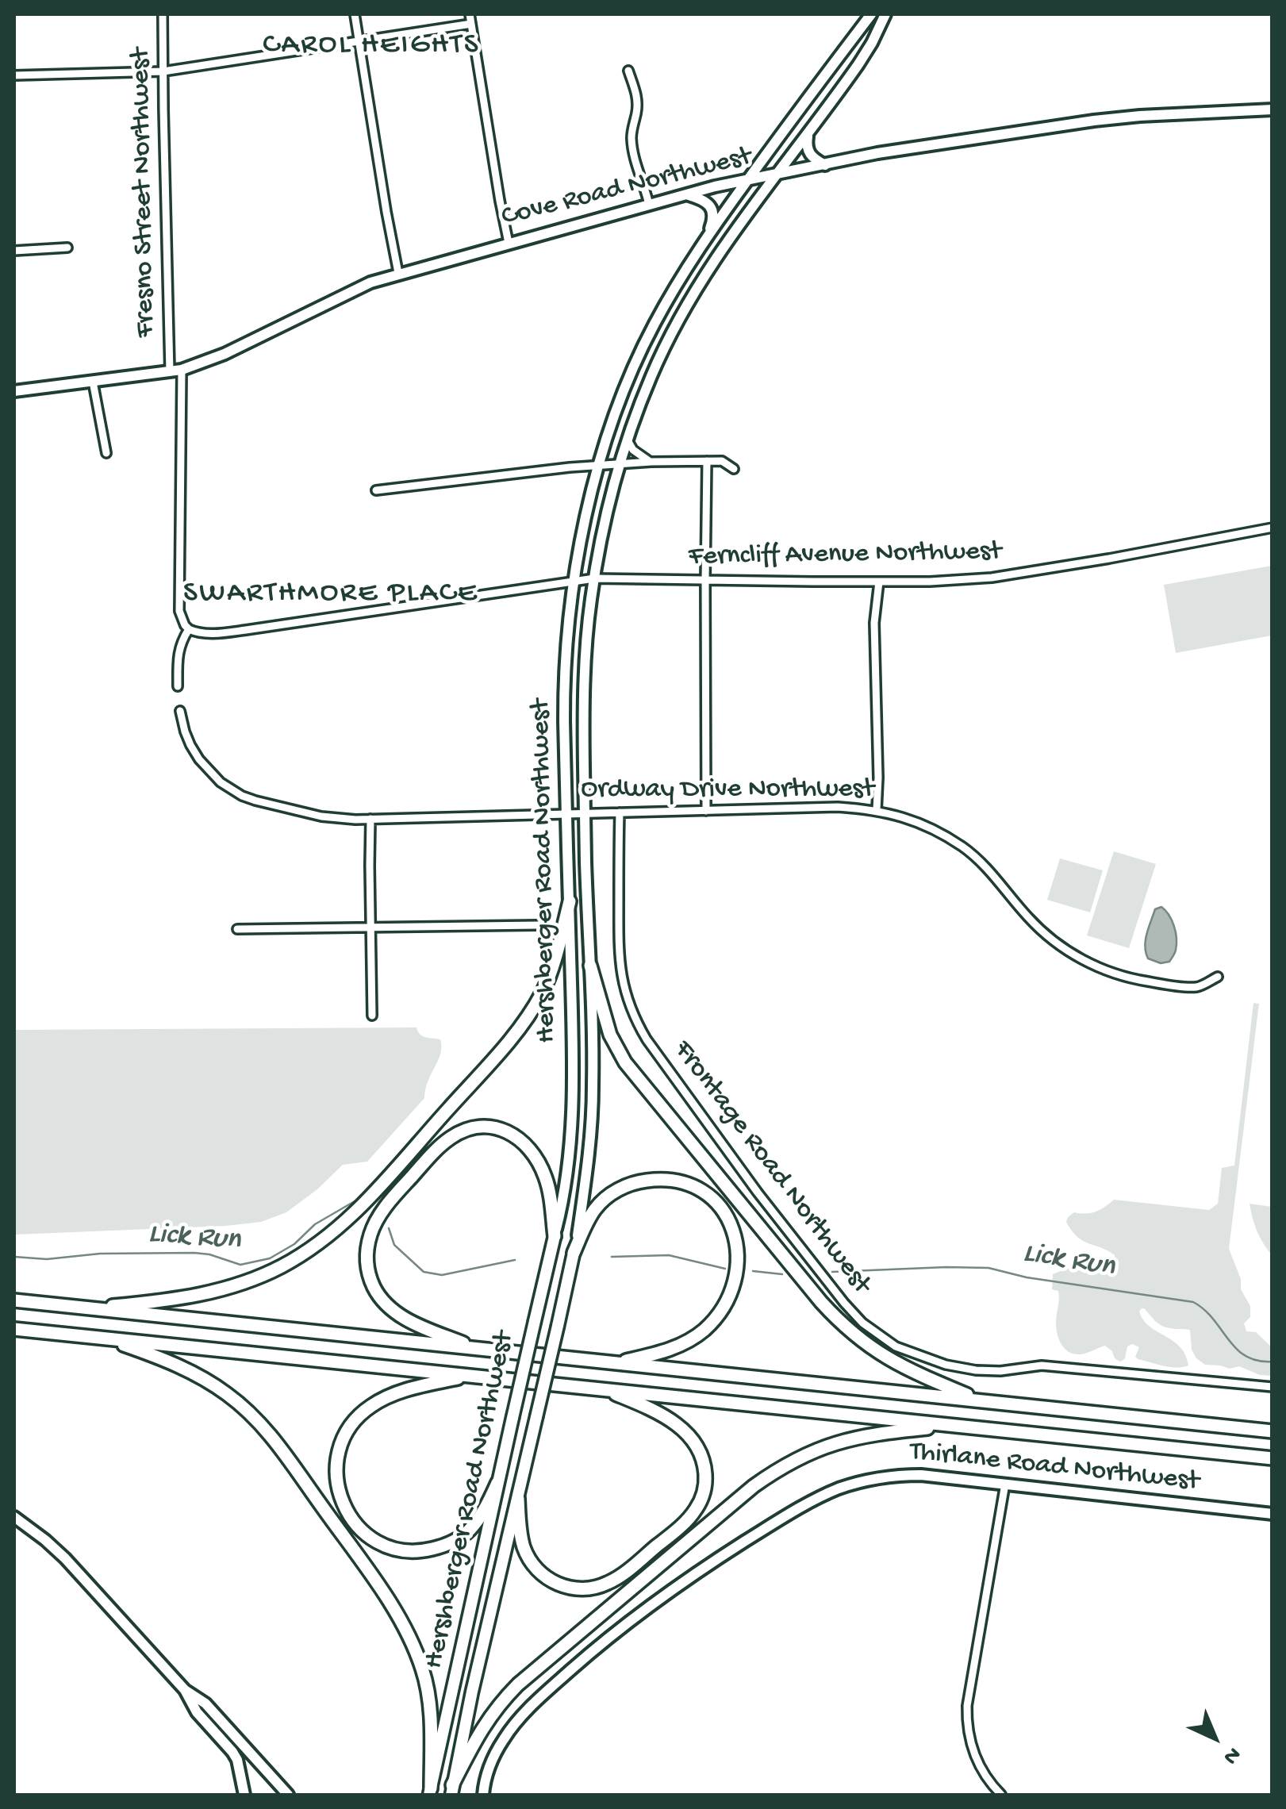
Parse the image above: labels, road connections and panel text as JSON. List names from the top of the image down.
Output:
{
  "streets": {
    "main road": ["Cove Road Northwest", "Hershberger Road Northwest", "Thirlane Road Northwest"],
    "street": [
      "Fresno Street Northwest",
      "Ferncliff Avenue Northwest",
      "Ordway Drive Northwest",
      "Frontage Road Northwest"
    ]
  },
  "crossings": [
    ["Cove Road Northwest", "Fresno Street Northwest"],
    ["Cove Road Northwest", "Hershberger Road Northwest"],
    ["Ferncliff Avenue Northwest", "Hershberger Road Northwest"],
    ["Ordway Drive Northwest", "Hershberger Road Northwest"],
    ["Ordway Drive Northwest", "Frontage Road Northwest"]
  ],
  "districts": ["CAROL HEIGHTS", "SWARTHMORE PLACE"],
  "water": ["Lick Run"],
  "north": "bottom right"
}
